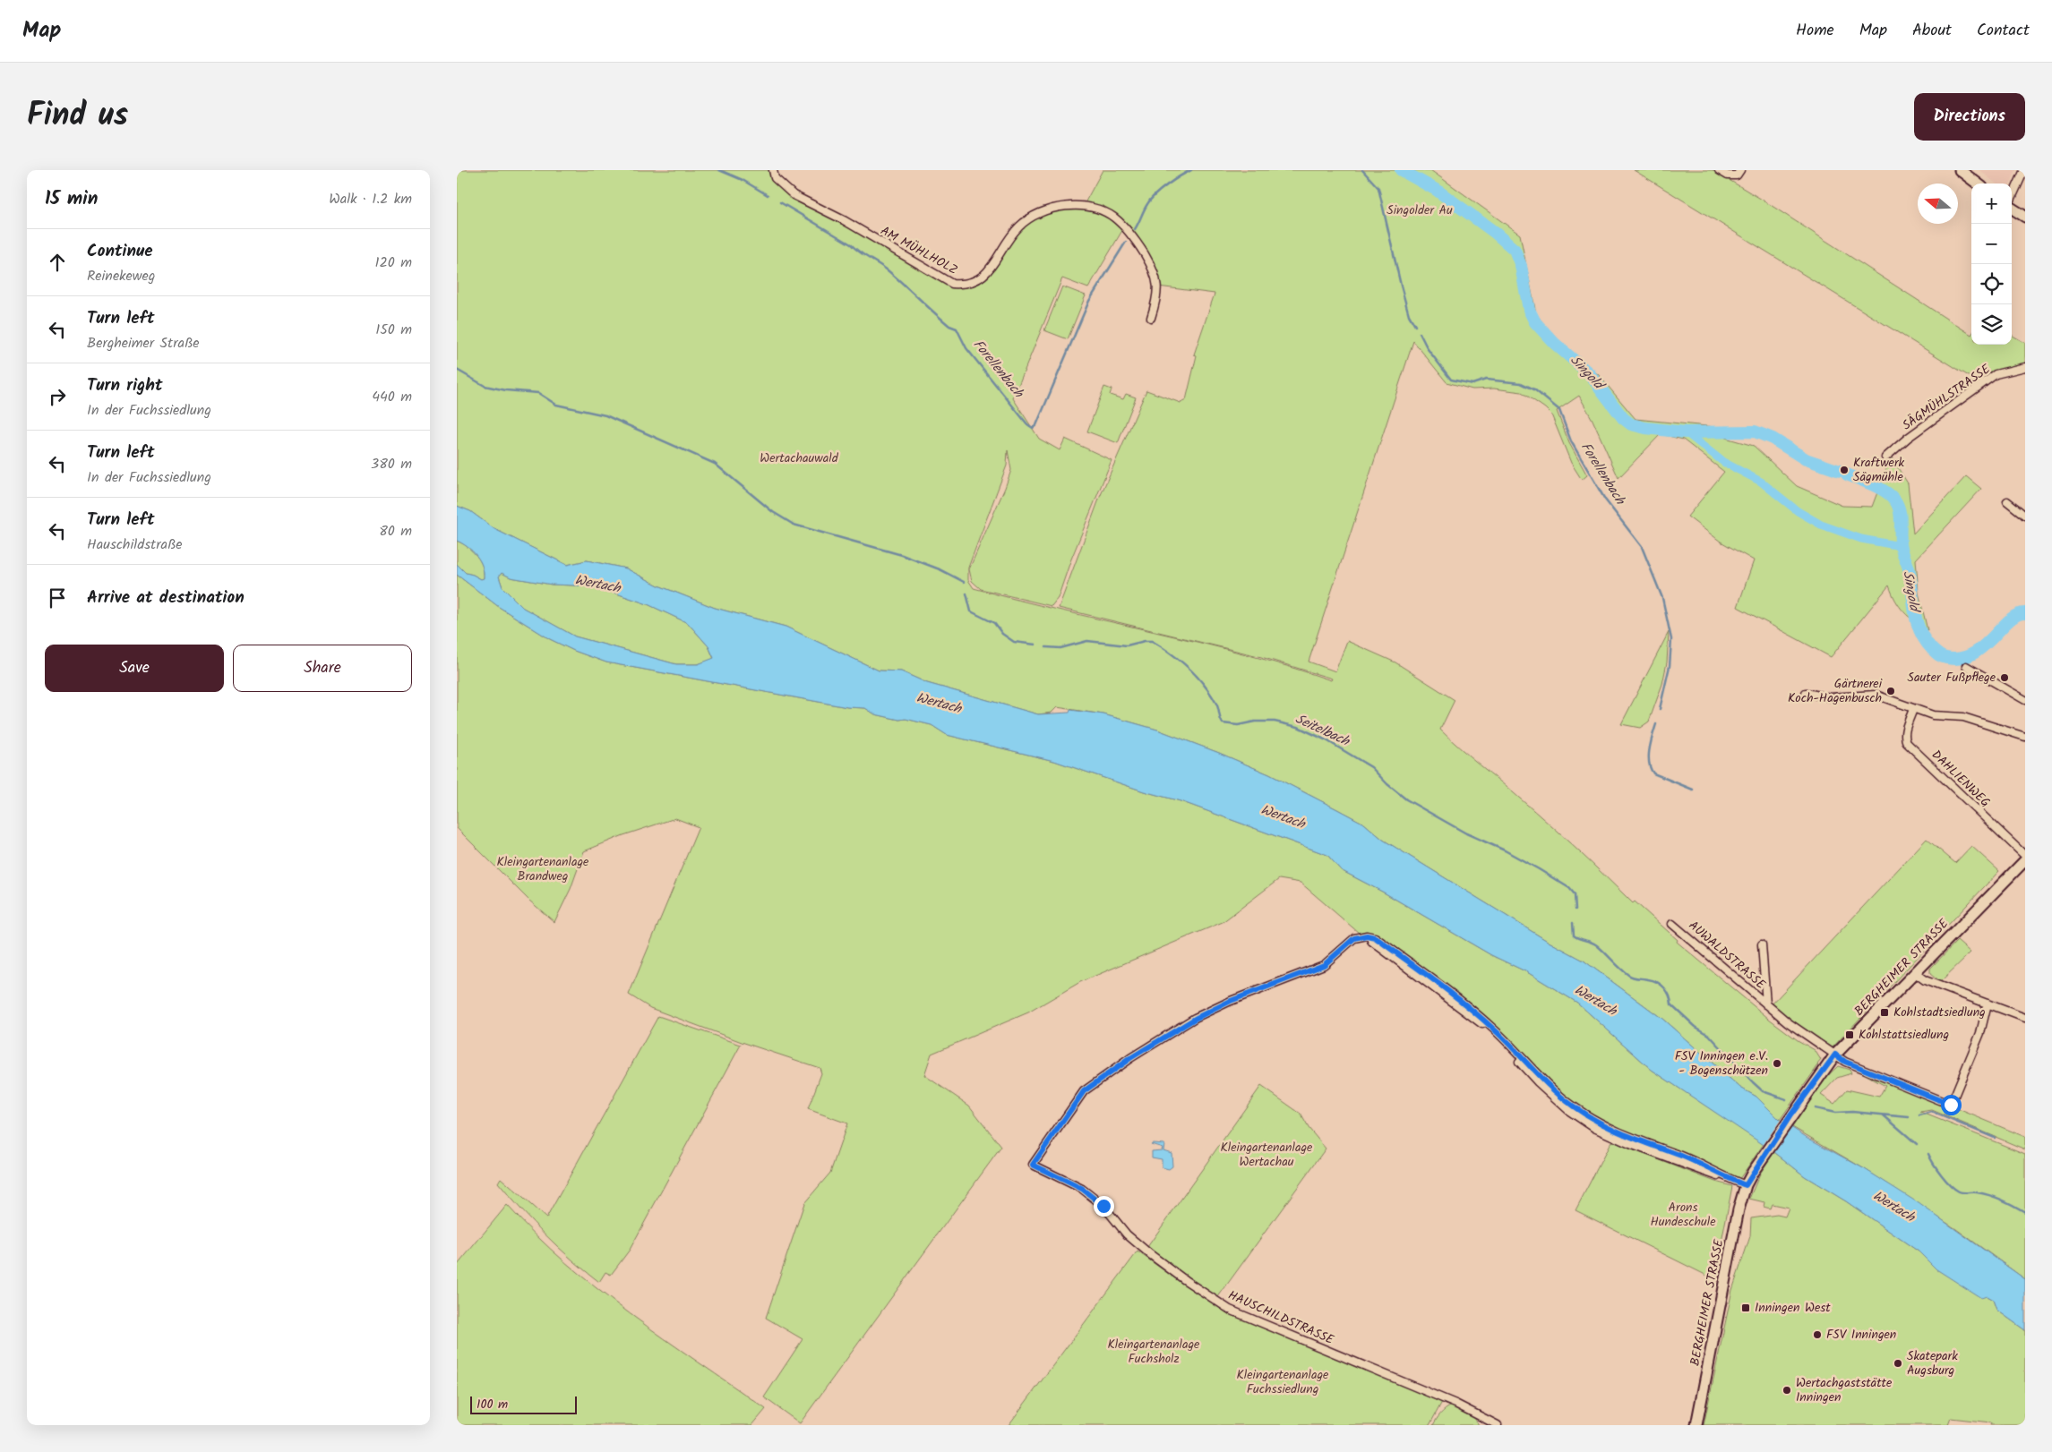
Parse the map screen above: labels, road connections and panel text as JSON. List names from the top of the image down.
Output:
{
  "streets": {
    "street": [
      "AM MÜHLHOLZ",
      "SÄGMÜHLSTRASSE",
      "DAHLIENWEG",
      "AUWALDSTRASSE",
      "BERGHEIMER STRASSE",
      "HAUSCHILDSTRASSE"
    ]
  },
  "crossings": [
    ["AUWALDSTRASSE", "BERGHEIMER STRASSE"],
    ["BERGHEIMER STRASSE", "HAUSCHILDSTRASSE"]
  ],
  "water": [
    "Forellenbach",
    "Singold",
    "Wertach",
    "Seitelbach"
  ],
  "parks": [
    "Singolder Au",
    "Wertachauwald",
    "Kleingartenanlage Brandweg",
    "Kleingartenanlage Wertachau",
    "Arons Hundeschule",
    "Kleingartenanlage Fuchsholz",
    "Kleingartenanlage Fuchssiedlung"
  ],
  "places": {
    "other": [
      "Kraftwerk Sägmühle",
      "Sauter Fußpflege",
      "Gärtnerei Koch-Hagenbusch",
      "FSV Inningen e.V. - Bogenschützen",
      "FSV Inningen",
      "Skatepark Augsburg",
      "Wertachgaststätte Inningen"
    ],
    "transit": ["Kohlstadtsiedlung", "Kohlstattsiedlung", "Inningen West"]
  },
  "scale_bar": "100 m",
  "north": "left",
  "page": {
    "header": "Map",
    "nav": [
      "Home",
      "Map",
      "About",
      "Contact"
    ],
    "title": "Find us",
    "buttons": [
      "Directions",
      ["Save", "Share"]
    ],
    "heading": ["15 min", "Walk · 1.2 km"],
    "map_buttons": ["+", "−"],
    "list": [
      ["Continue", "Reinekeweg", "120 m"],
      ["Turn left", "Bergheimer Straße", "150 m"],
      ["Turn right", "In der Fuchssiedlung", "440 m"],
      ["Turn left", "In der Fuchssiedlung", "380 m"],
      ["Turn left", "Hauschildstraße", "80 m"],
      "Arrive at destination"
    ],
    "scale": "100 m"
  }
}
